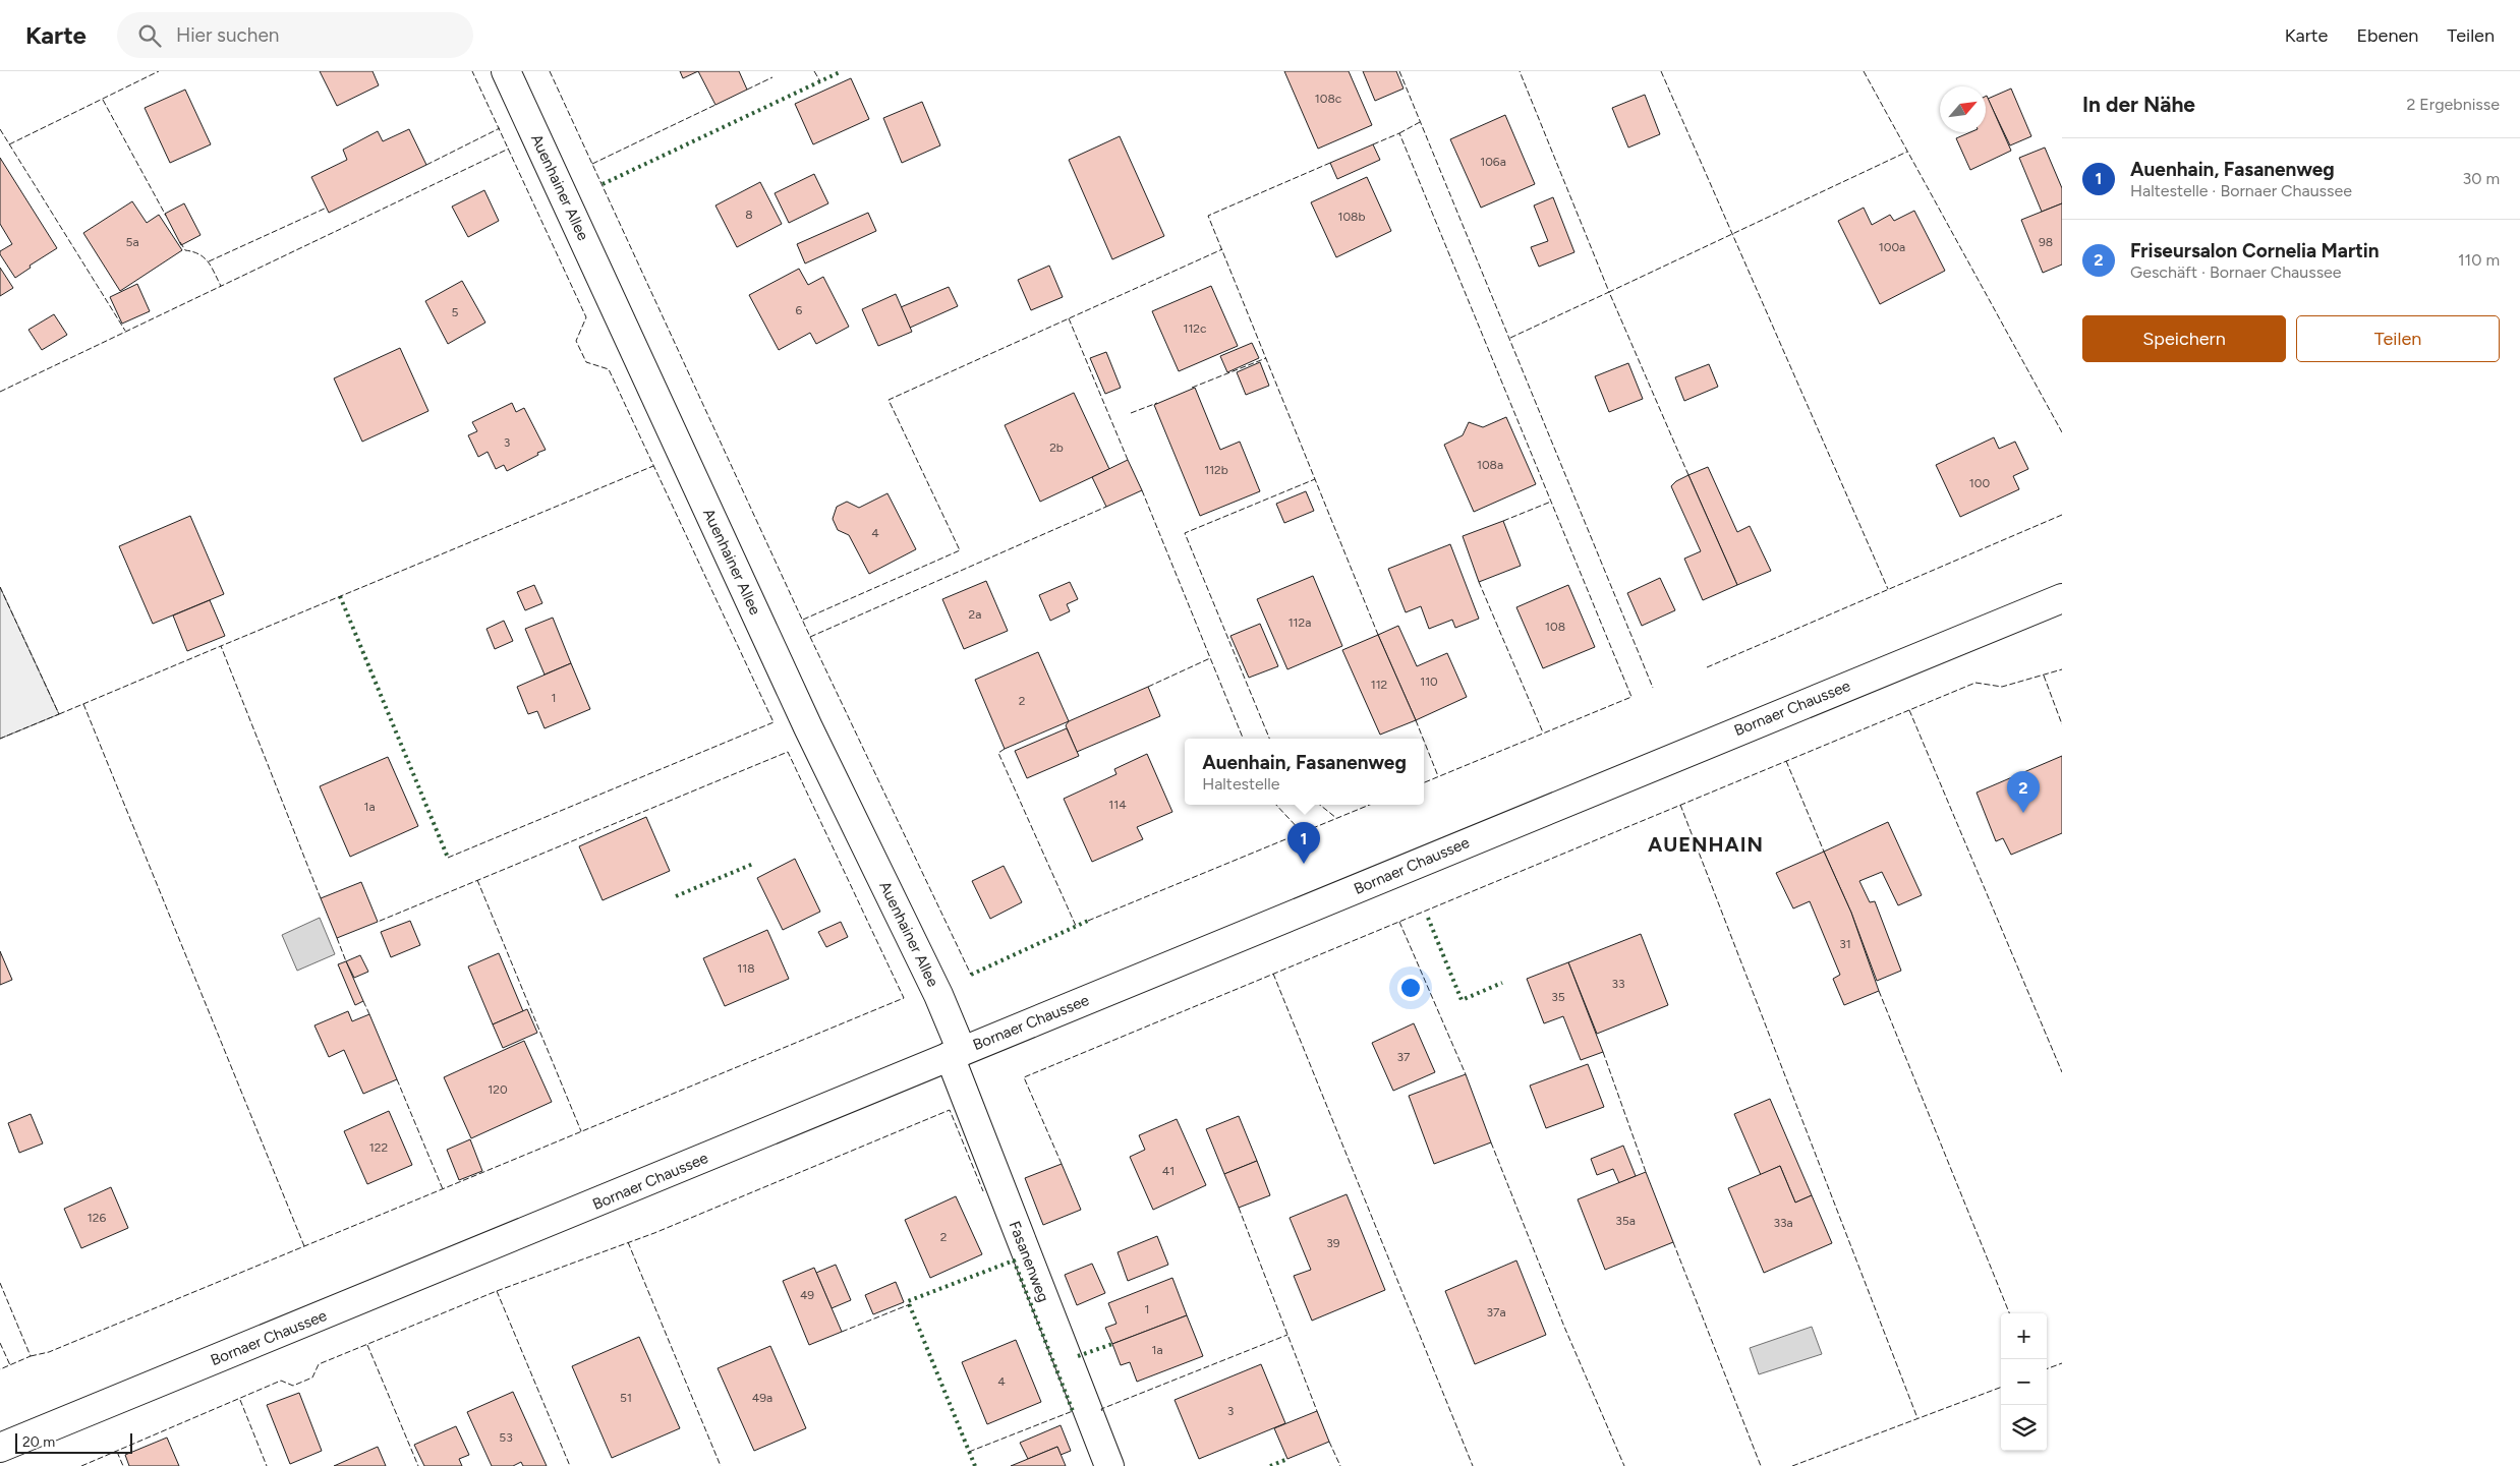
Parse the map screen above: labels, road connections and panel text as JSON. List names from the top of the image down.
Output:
{
  "streets": {
    "street": ["Auenhainer Allee", "Bornaer Chaussee", "Fasanenweg"]
  },
  "crossings": [
    ["Auenhainer Allee", "Bornaer Chaussee"],
    ["Auenhainer Allee", "Fasanenweg"],
    ["Bornaer Chaussee", "Fasanenweg"]
  ],
  "districts": ["AUENHAIN"],
  "house_numbers": [
    "108c",
    "106a",
    "8",
    "108b",
    "5a",
    "98",
    "100a",
    "6",
    "5",
    "112c",
    "3",
    "2b",
    "108a",
    "112b",
    "100",
    "4",
    "2a",
    "112a",
    "108",
    "110",
    "112",
    "1",
    "2",
    "114",
    "1a",
    "31",
    "118",
    "33",
    "35",
    "37",
    "120",
    "122",
    "41",
    "126",
    "35a",
    "33a",
    "2",
    "39",
    "49",
    "1",
    "37a",
    "1a",
    "4",
    "51",
    "49a",
    "3",
    "53"
  ],
  "scale_bar": "20 m",
  "north": "top right",
  "page": {
    "header": "Karte",
    "search": "Hier suchen",
    "nav": ["Karte", "Ebenen", "Teilen"],
    "heading": ["In der Nähe", "2 Ergebnisse"],
    "list": [
      {
        "mark": "1",
        "name": "Auenhain, Fasanenweg",
        "note": "Haltestelle · Bornaer Chaussee",
        "value": "30 m"
      },
      {
        "mark": "2",
        "name": "Friseursalon Cornelia Martin",
        "note": "Geschäft · Bornaer Chaussee",
        "value": "110 m"
      }
    ],
    "buttons": ["Speichern", "Teilen"],
    "popup": ["Auenhain, Fasanenweg", "Haltestelle"],
    "pins": ["2", "1"],
    "map_buttons": ["+", "−"],
    "scale": "20 m"
  }
}
